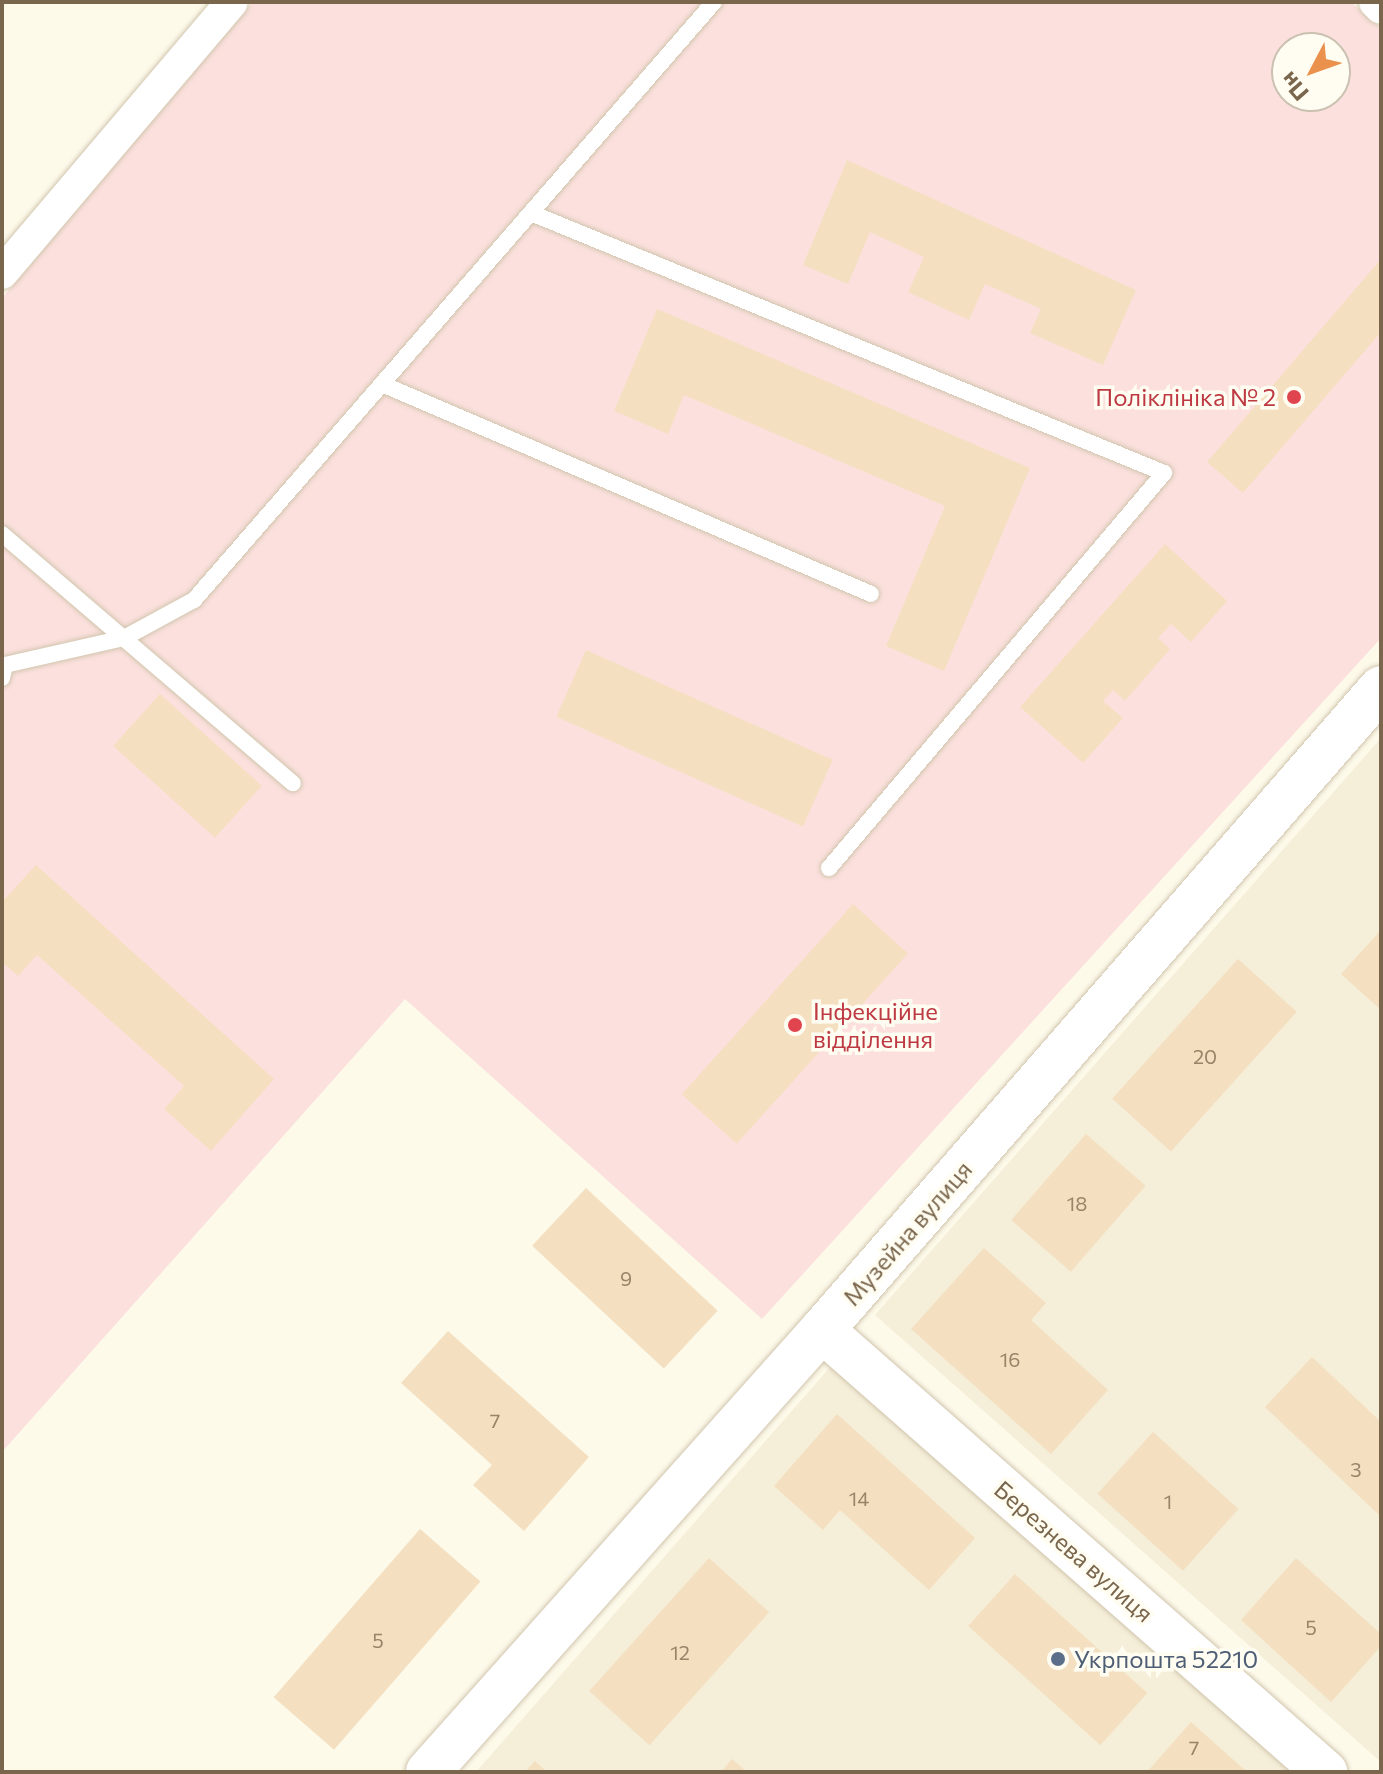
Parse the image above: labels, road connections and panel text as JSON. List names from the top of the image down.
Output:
{
  "streets": {
    "street": ["Музейна вулиця", "Березнева вулиця"]
  },
  "crossings": [
    ["Музейна вулиця", "Березнева вулиця"]
  ],
  "places": ["Поліклініка № 2", "Інфекційне відділення", "Укрпошта 52210"],
  "house_numbers": [
    "20",
    "18",
    "9",
    "16",
    "7",
    "3",
    "14",
    "1",
    "5",
    "5",
    "12",
    "7"
  ],
  "north": "bottom left"
}
